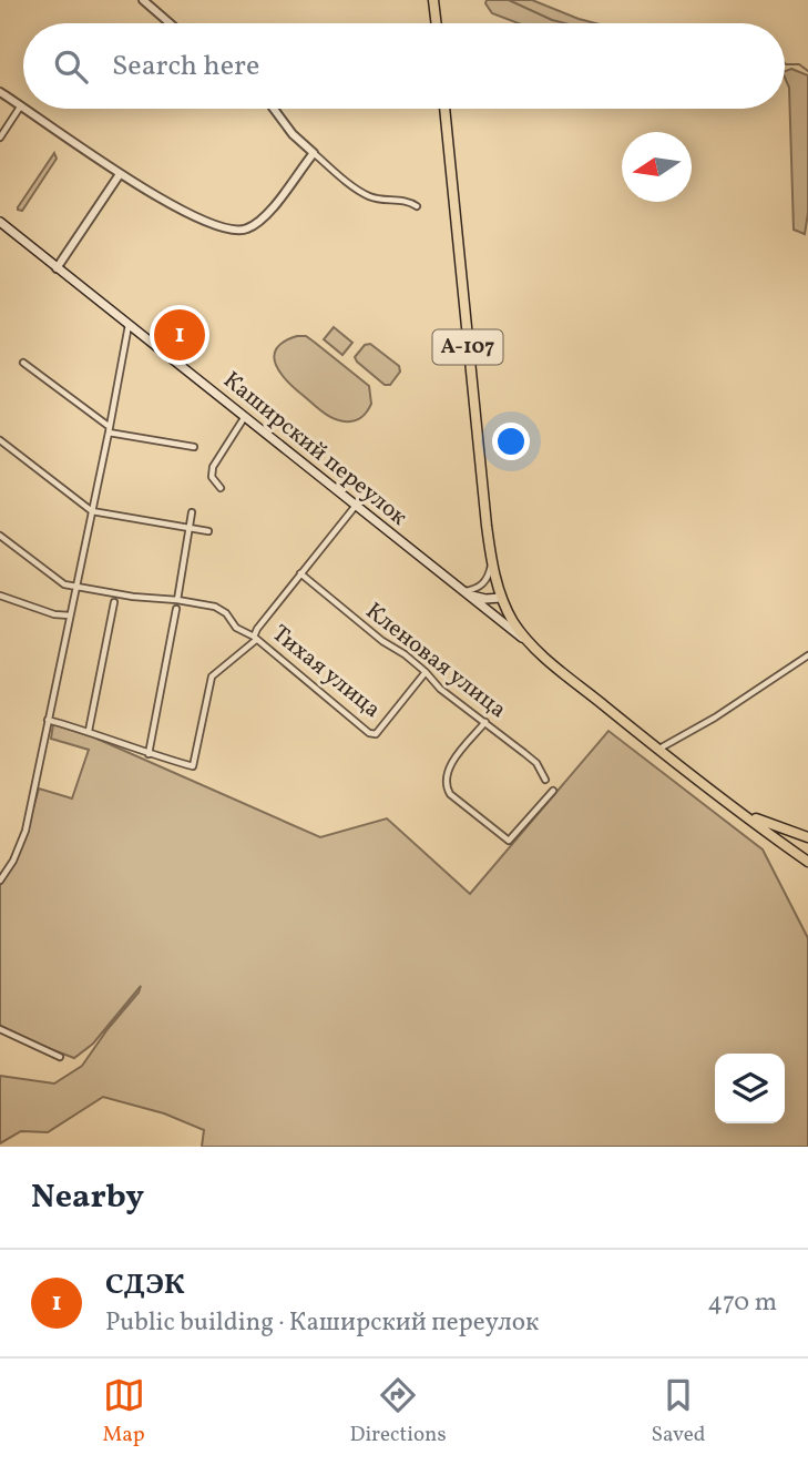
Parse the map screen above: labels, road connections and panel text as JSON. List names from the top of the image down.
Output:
{
  "streets": {
    "highway": ["А-107"],
    "main road": ["Каширский переулок"],
    "street": ["Кленовая улица", "Тихая улица"]
  },
  "crossings": [
    ["А-107", "Каширский переулок"],
    ["Кленовая улица", "Тихая улица"]
  ],
  "north": "left",
  "page": {
    "search": "Search here",
    "pins": "1",
    "heading": "Nearby",
    "list": [
      {
        "mark": "1",
        "name": "СДЭК",
        "note": "Public building · Каширский переулок",
        "value": "470 m"
      }
    ],
    "nav": ["Map", "Directions", "Saved"]
  }
}
